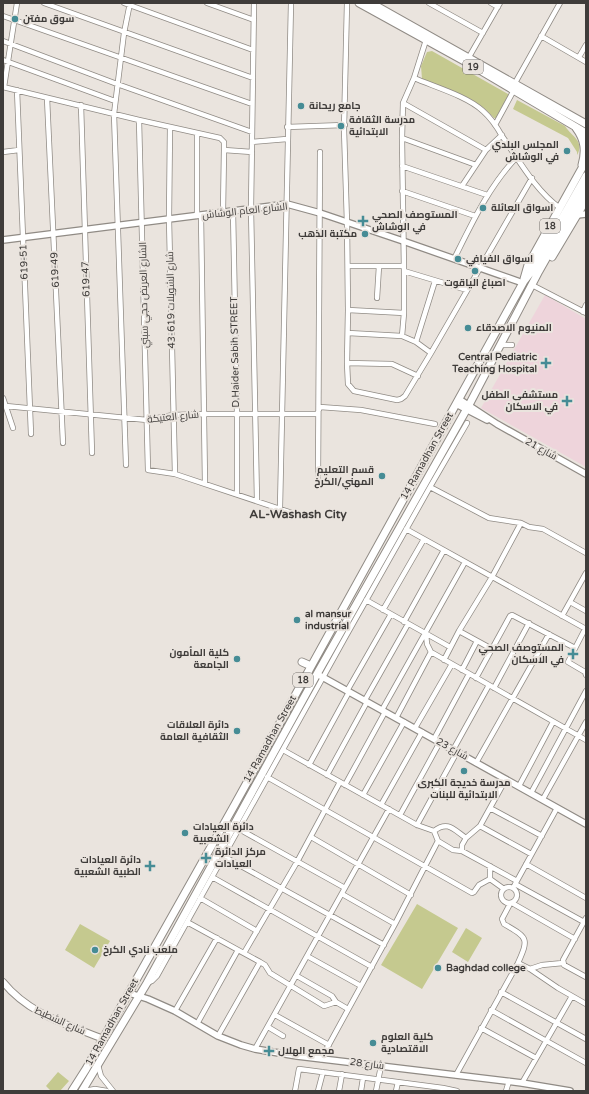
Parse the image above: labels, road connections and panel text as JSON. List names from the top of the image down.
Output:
{
  "streets": {
    "main road": [
      "19",
      "18",
      "14 Ramadhan Street",
      "شارع الشطيط"
    ],
    "street": [
      "الشارع العام الوشاش",
      "619-51",
      "619-49",
      "619-47",
      "الشارع العريض حجي سبتي",
      "شارع الشويلات 619-43",
      "D.Haider Sabih STREET",
      "شارع العتيکة",
      "شارع 21",
      "شارع 23",
      "شارع 28"
    ]
  },
  "crossings": [
    ["الشارع العام الوشاش", "619-51"],
    ["الشارع العام الوشاش", "619-49"],
    ["الشارع العام الوشاش", "619-47"],
    ["الشارع العام الوشاش", "الشارع العريض حجي سبتي"],
    ["الشارع العام الوشاش", "شارع الشويلات 619-43"],
    ["الشارع العام الوشاش", "D.Haider Sabih STREET"],
    ["الشارع العام الوشاش", "14 Ramadhan Street"],
    ["619-51", "شارع العتيکة"],
    ["619-49", "شارع العتيکة"],
    ["619-47", "شارع العتيکة"],
    ["الشارع العريض حجي سبتي", "شارع الشويلات 619-43"],
    ["الشارع العريض حجي سبتي", "شارع العتيکة"],
    ["شارع الشويلات 619-43", "شارع العتيکة"],
    ["D.Haider Sabih STREET", "شارع العتيکة"],
    ["شارع 21", "14 Ramadhan Street"],
    ["14 Ramadhan Street", "شارع 23"],
    ["14 Ramadhan Street", "شارع الشطيط"],
    ["14 Ramadhan Street", "شارع 28"]
  ],
  "districts": ["AL-Washash City"],
  "places": {
    "other": [
      "سوق مفتن",
      "جامع ريحانة",
      "مدرسة الثقافة الابتدائية",
      "المجلس البلدي في الوشاش",
      "اسواق العائلة",
      "مكتبة الذهب",
      "اسواق الفيافي",
      "اصباغ الياقوت",
      "المنيوم الاصدقاء",
      "قسم التعليم المهني/الكرخ",
      "al mansur industrial",
      "كلية المأمون الجامعة",
      "دائرة العلاقات الثقافية العامة",
      "مدرسة خديجة الكبرى الابتدائية للبنات",
      "دائرة العيادات الشعبية",
      "ملعب نادي الكرخ",
      "Baghdad college",
      "كلية العلوم الاقتصادية"
    ],
    "health": [
      "المستوصف الصحي في الوشاش",
      "Central Pediatric Teaching Hospital",
      "مستشفى الطفل في الاسكان",
      "المستوصف الصحي في الاسكان",
      "مركز الدائرة العيادات",
      "دائرة العيادات الطبية الشعبية",
      "مجمع الهلال"
    ]
  }
}
